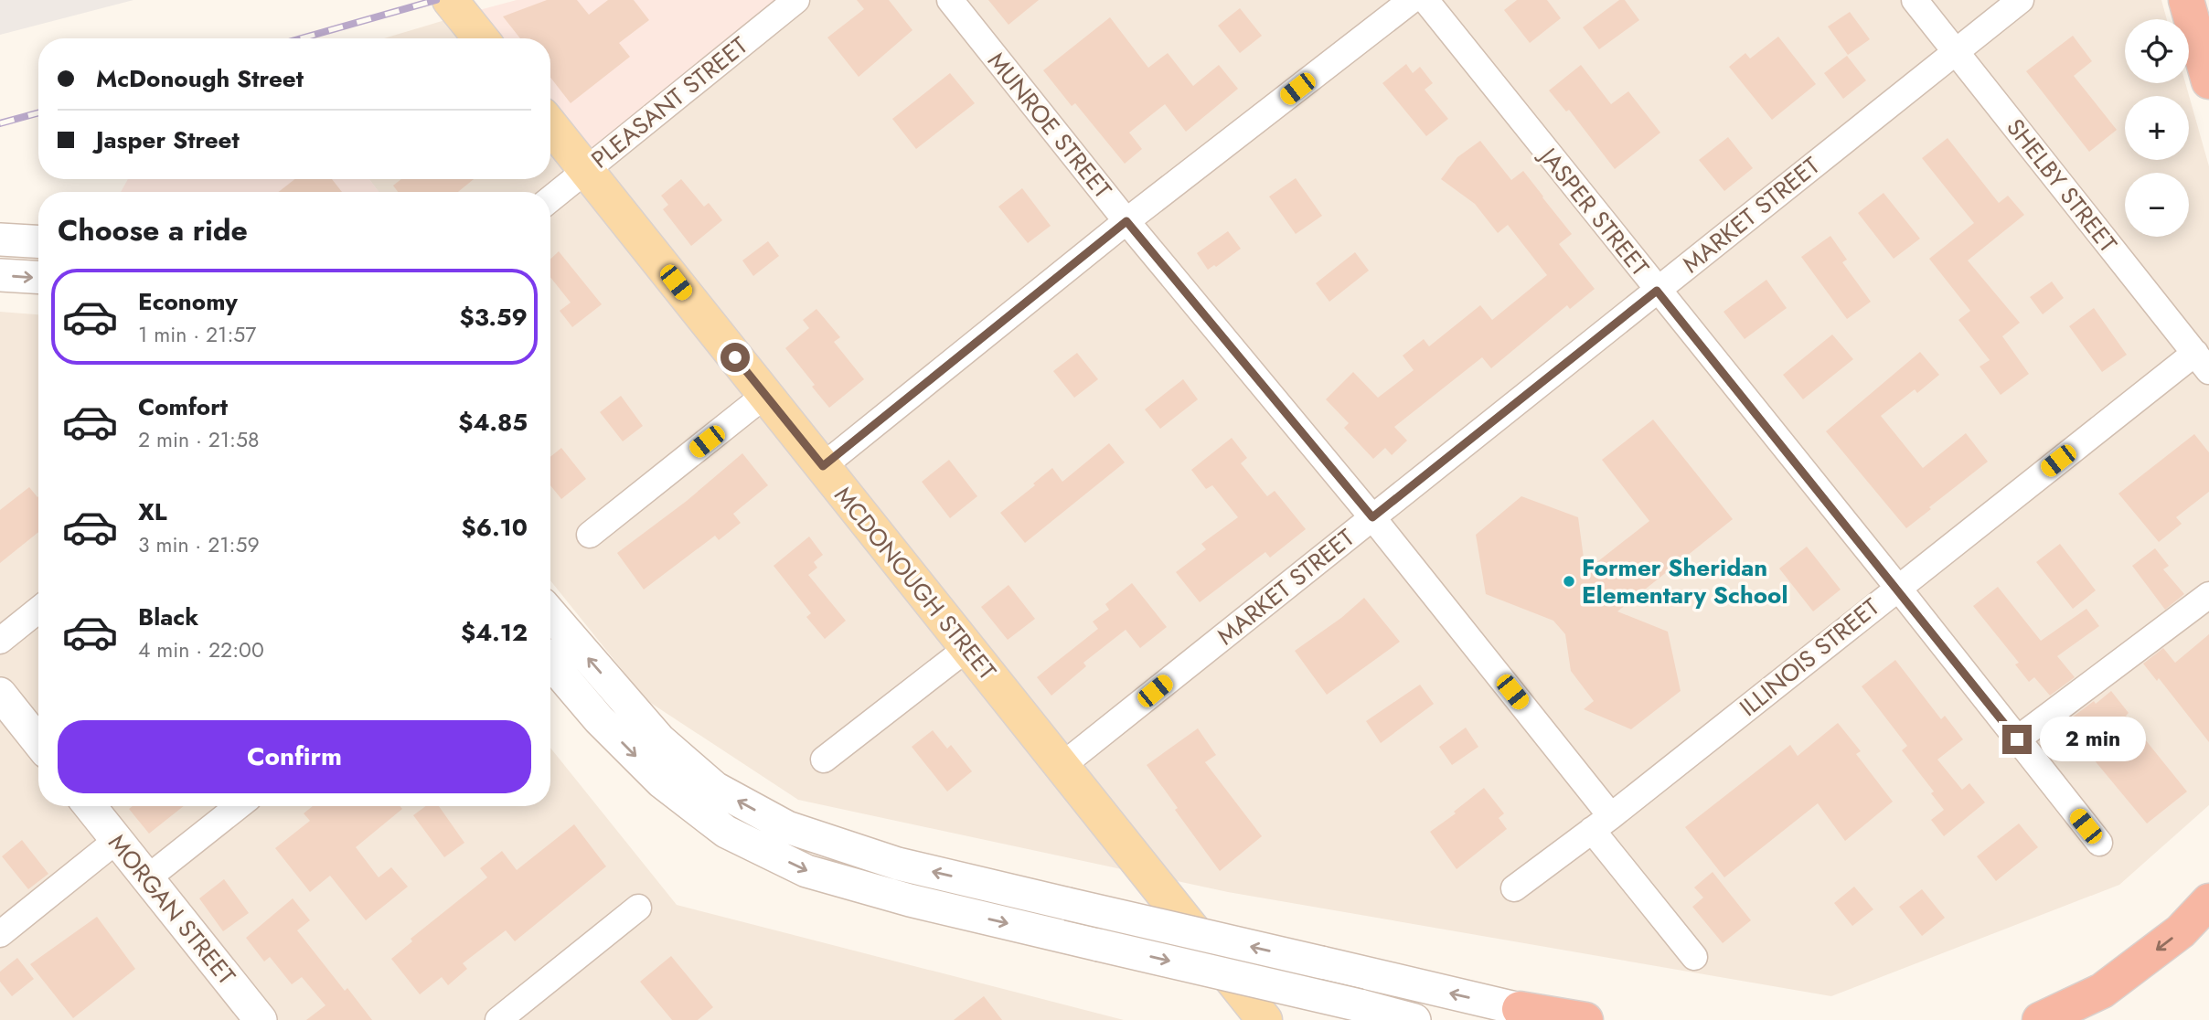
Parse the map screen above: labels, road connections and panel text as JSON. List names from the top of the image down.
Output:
{
  "streets": {
    "main road": ["MCDONOUGH STREET"],
    "street": [
      "PLEASANT STREET",
      "MUNROE STREET",
      "SHELBY STREET",
      "JASPER STREET",
      "MARKET STREET",
      "ILLINOIS STREET",
      "MORGAN STREET"
    ]
  },
  "crossings": [
    ["PLEASANT STREET", "MCDONOUGH STREET"],
    ["MUNROE STREET", "MARKET STREET"],
    ["MUNROE STREET", "ILLINOIS STREET"],
    ["SHELBY STREET", "MARKET STREET"],
    ["SHELBY STREET", "ILLINOIS STREET"],
    ["JASPER STREET", "MARKET STREET"],
    ["JASPER STREET", "ILLINOIS STREET"],
    ["MARKET STREET", "MCDONOUGH STREET"]
  ],
  "places": ["Former Sheridan Elementary School"],
  "page": {
    "map_buttons": ["+", "−"],
    "banner": ["McDonough Street", "Jasper Street"],
    "heading": "Choose a ride",
    "list": [
      {
        "name": "Economy",
        "note": "1 min · 21:57",
        "value": "$3.59"
      },
      {
        "name": "Comfort",
        "note": "2 min · 21:58",
        "value": "$4.85"
      },
      {
        "name": "XL",
        "note": "3 min · 21:59",
        "value": "$6.10"
      },
      {
        "name": "Black",
        "note": "4 min · 22:00",
        "value": "$4.12"
      }
    ],
    "buttons": "Confirm",
    "bubble": "2 min"
  }
}
